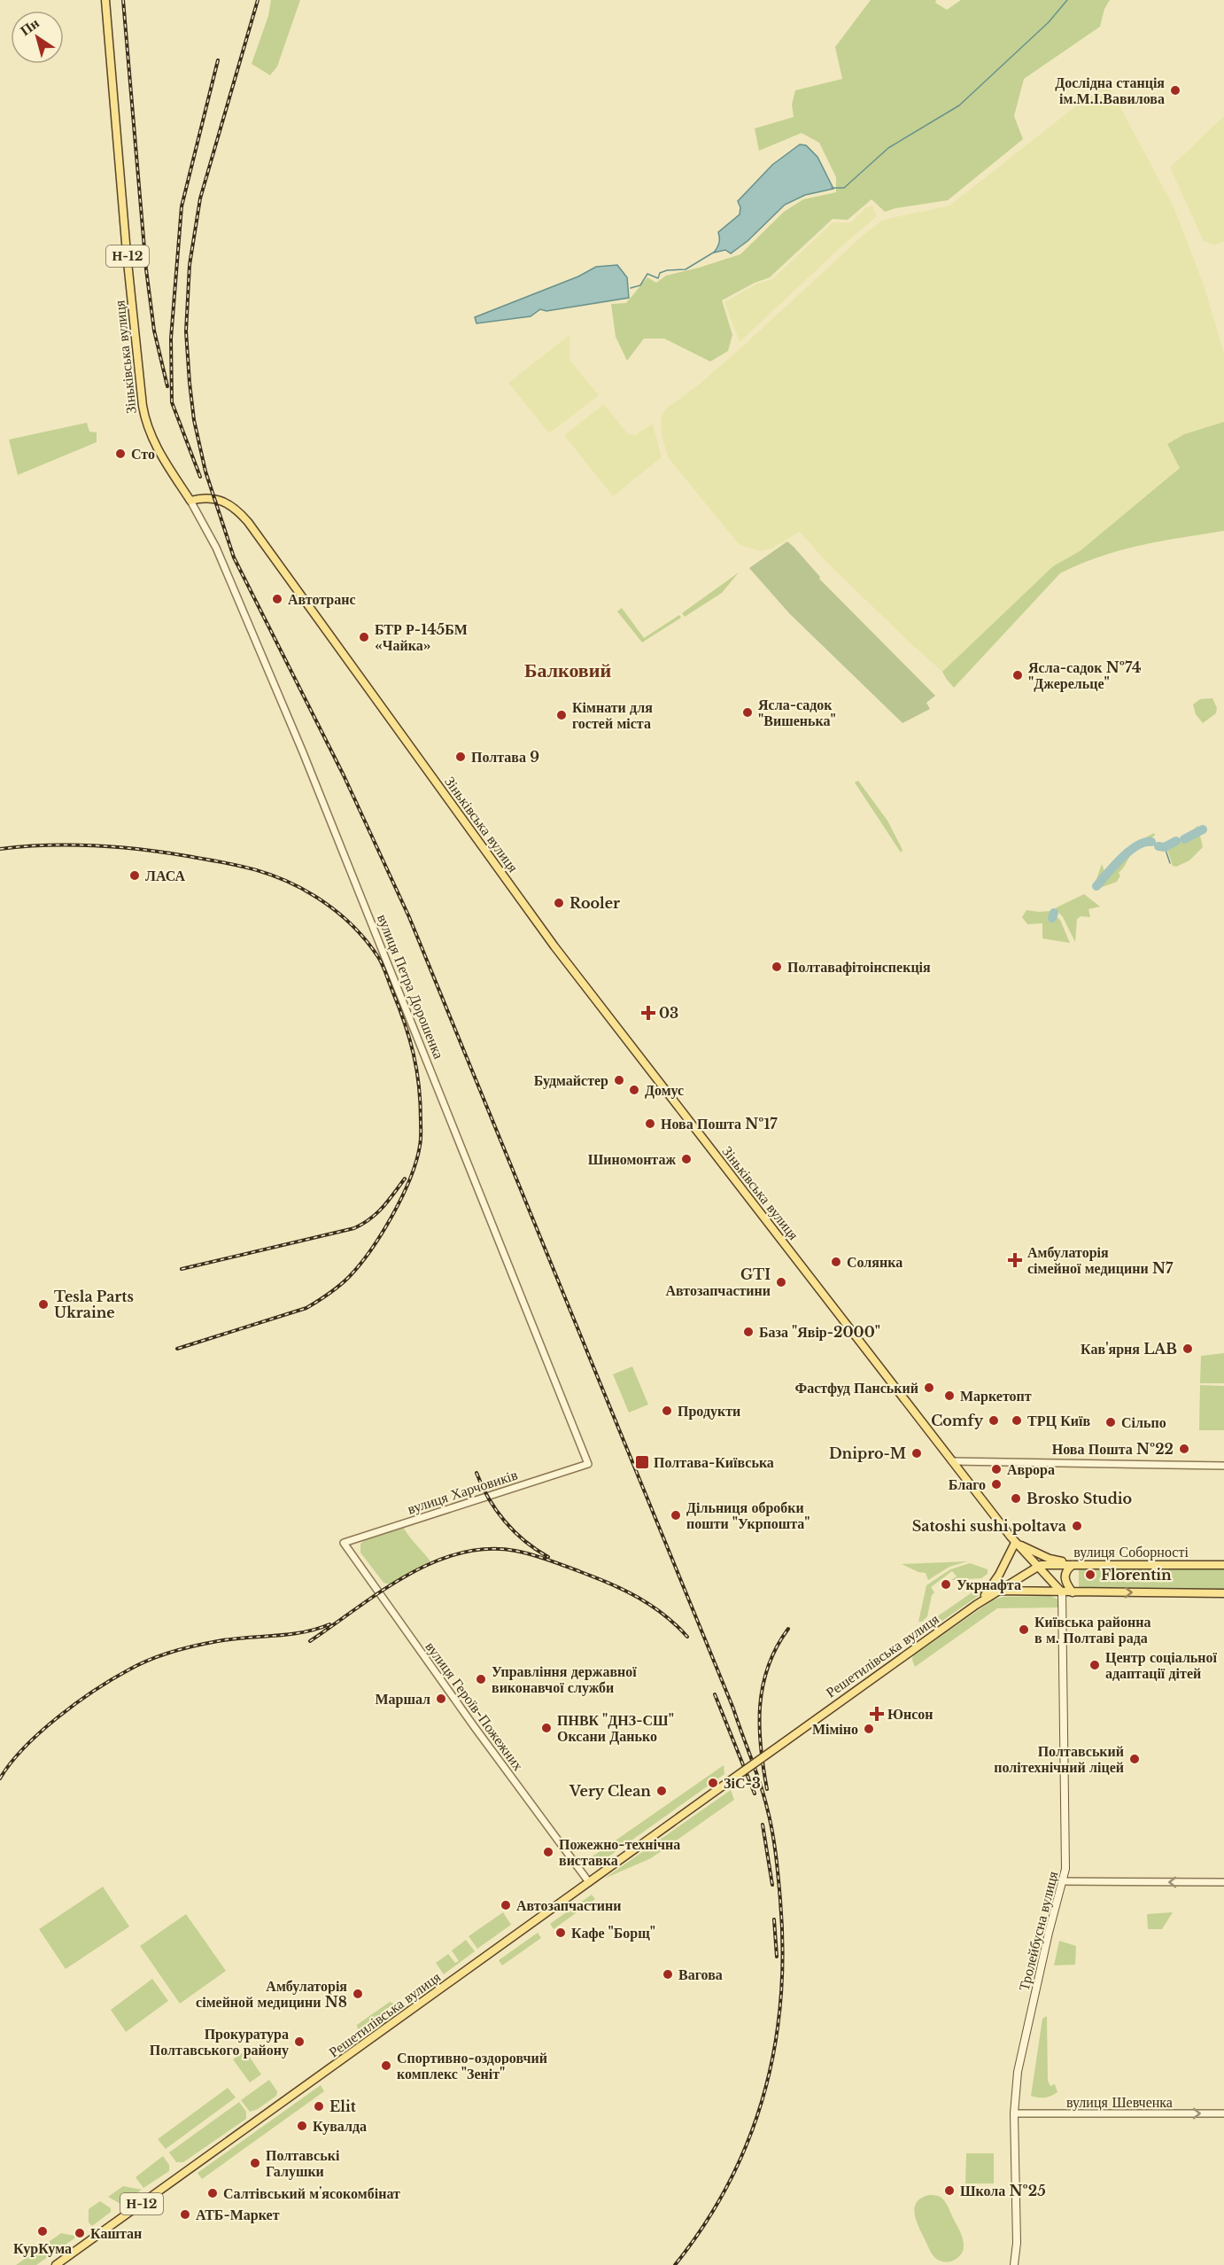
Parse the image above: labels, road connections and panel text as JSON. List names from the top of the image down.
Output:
{
  "streets": {
    "main road": [
      "Н-12",
      "Зіньківська вулиця",
      "вулиця Соборності",
      "Решетилівська вулиця",
      "Тролейбусна вулиця"
    ],
    "street": [
      "вулиця Петра Дорошенка",
      "вулиця Харчовиків",
      "вулиця Героїв-Пожежних",
      "вулиця Шевченка"
    ]
  },
  "crossings": [
    ["Зіньківська вулиця", "вулиця Петра Дорошенка"],
    ["Зіньківська вулиця", "вулиця Соборності"],
    ["Зіньківська вулиця", "Решетилівська вулиця"],
    ["Зіньківська вулиця", "Тролейбусна вулиця"],
    ["вулиця Петра Дорошенка", "вулиця Харчовиків"],
    ["вулиця Харчовиків", "вулиця Героїв-Пожежних"],
    ["вулиця Соборності", "Решетилівська вулиця"],
    ["Решетилівська вулиця", "вулиця Героїв-Пожежних"],
    ["Тролейбусна вулиця", "вулиця Шевченка"]
  ],
  "one_way": ["вулиця Шевченка"],
  "districts": ["Балковий"],
  "places": {
    "other": [
      "Дослідна станція ім.М.І.Вавилова",
      "Сто",
      "Автотранс",
      "БТР Р-145БМ «Чайка»",
      "Ясла-садок №74 \"Джерельце\"",
      "Ясла-садок \"Вишенька\"",
      "Кімнати для гостей міста",
      "Полтава 9",
      "ЛАСА",
      "Rooler",
      "Полтавафітоінспекція",
      "Будмайстер",
      "Домус",
      "Нова Пошта №17",
      "Шиномонтаж",
      "Солянка",
      "GTI Автозапчастини",
      "Tesla Parts Ukraine",
      "База \"Явір-2000\"",
      "Кав'ярня LAB",
      "Фастфуд Панський",
      "Маркетопт",
      "Продукти",
      "Comfy",
      "ТРЦ Київ",
      "Сільпо",
      "Нова Пошта №22",
      "Dnipro-M",
      "Аврора",
      "Благо",
      "Brosko Studio",
      "Дільниця обробки пошти \"Укрпошта\"",
      "Satoshi sushi poltava",
      "Florentin",
      "Укрнафта",
      "Київська районна в м. Полтаві рада",
      "Центр соціальної адаптації дітей",
      "Управління державної виконавчої служби",
      "Маршал",
      "ПНВК \"ДНЗ-СШ\" Оксани Данько",
      "Міміно",
      "Полтавський політехнічний ліцей",
      "ЗіС-3",
      "Very Clean",
      "Пожежно-технічна виставка",
      "Автозапчастини",
      "Кафе \"Борщ\"",
      "Вагова",
      "Амбулаторія сімейной медицини N8",
      "Прокуратура Полтавського району",
      "Спортивно-оздоровчий комплекс \"Зеніт\"",
      "Elit",
      "Кувалда",
      "Полтавські Галушки",
      "Школа №25",
      "Салтівський мʼясокомбінат",
      "АТБ-Маркет",
      "КурКума",
      "Каштан"
    ],
    "health": ["03", "Амбулаторія сімейної медицини N7", "Юнсон"],
    "transit": ["Полтава-Київська"]
  },
  "north": "top left"
}
